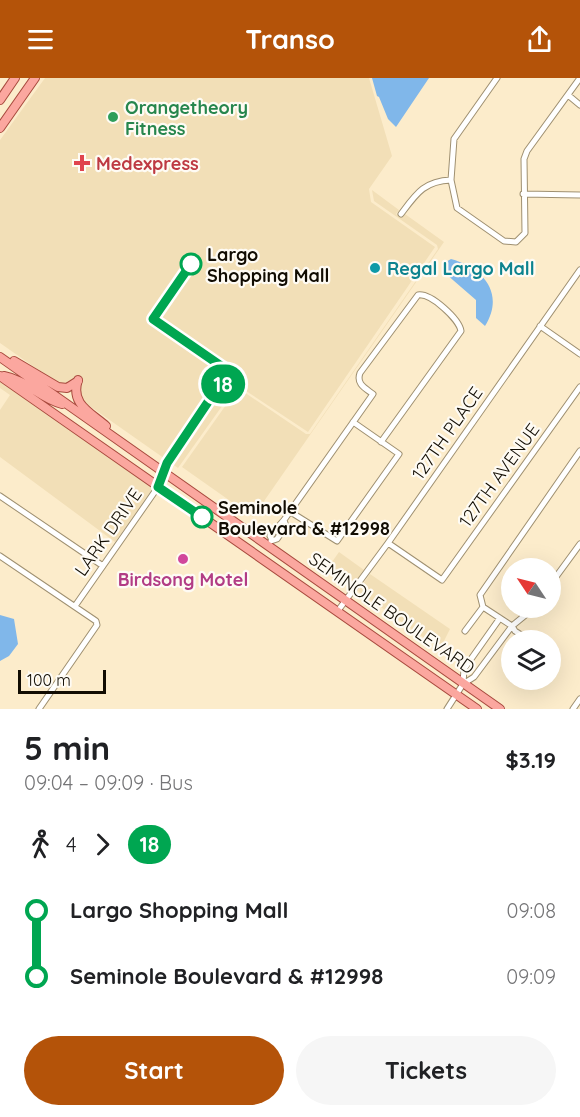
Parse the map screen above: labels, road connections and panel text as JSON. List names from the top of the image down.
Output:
{
  "streets": {
    "main road": ["SEMINOLE BOULEVARD"],
    "street": ["127TH PLACE", "127TH AVENUE", "LARK DRIVE"]
  },
  "crossings": [
    ["127TH PLACE", "127TH AVENUE"],
    ["127TH PLACE", "SEMINOLE BOULEVARD"],
    ["LARK DRIVE", "SEMINOLE BOULEVARD"]
  ],
  "places": {
    "other": [
      "Orangetheory Fitness",
      "Largo Shopping Mall",
      "Regal Largo Mall",
      "Seminole Boulevard & #12998",
      "Birdsong Motel"
    ],
    "health": ["Medexpress"]
  },
  "lines": ["bus line 18"],
  "scale_bar": "100 m",
  "north": "top left",
  "page": {
    "header": "Transo",
    "on_map": "18",
    "scale": "100 m",
    "heading": ["5 min", "09:04 – 09:09 · Bus", "$3.19"],
    "legs": ["4", "18"],
    "list": [
      {
        "name": "Largo Shopping Mall",
        "value": "09:08"
      },
      {
        "name": "Seminole Boulevard & #12998",
        "value": "09:09"
      }
    ],
    "buttons": ["Start", "Tickets"]
  }
}
